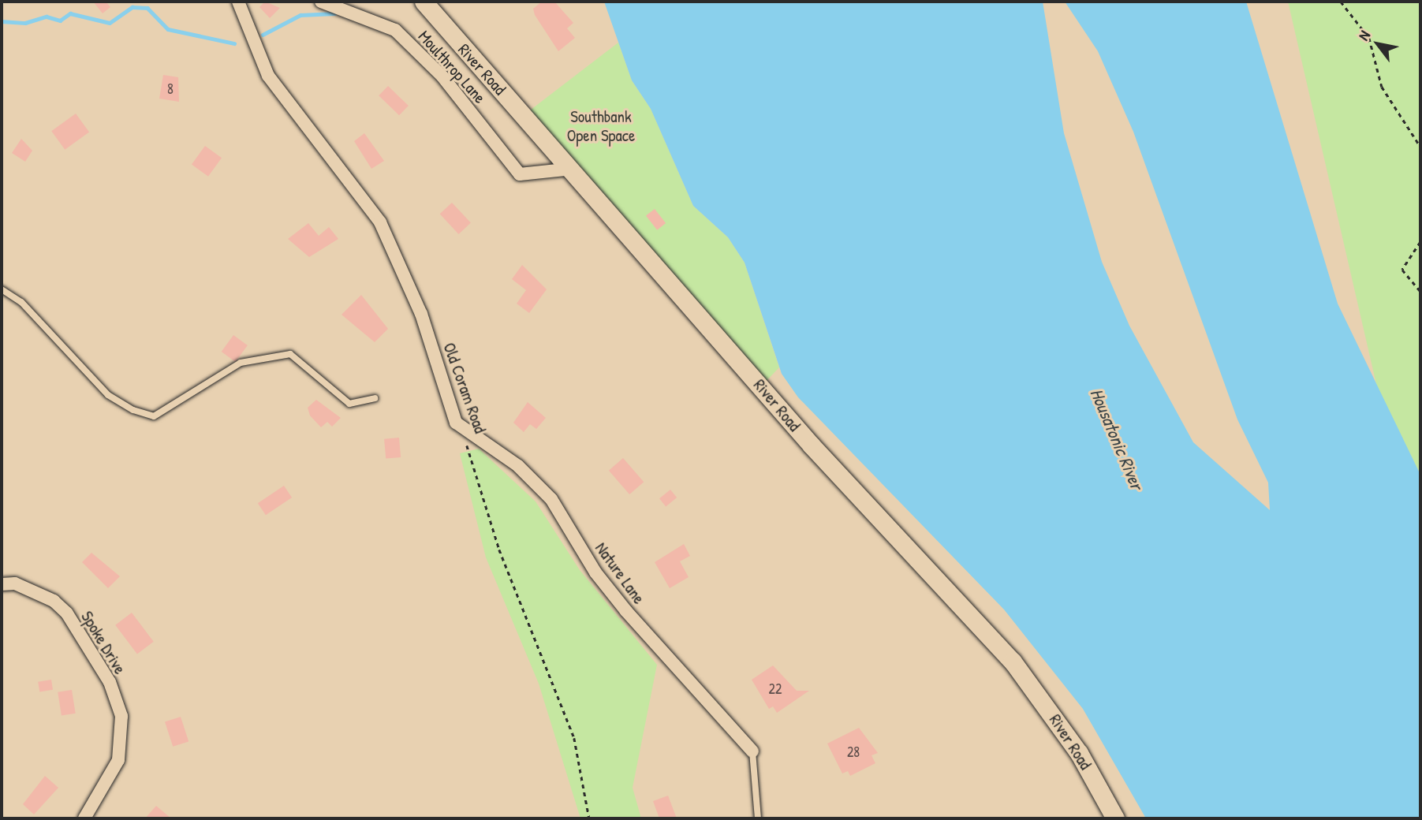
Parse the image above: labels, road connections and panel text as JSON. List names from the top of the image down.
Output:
{
  "streets": {
    "main road": ["River Road"],
    "street": [
      "Moulthrop Lane",
      "Old Coram Road",
      "Nature Lane",
      "Spoke Drive"
    ]
  },
  "crossings": [
    ["Moulthrop Lane", "River Road"],
    ["Old Coram Road", "Nature Lane"]
  ],
  "water": ["Housatonic River"],
  "parks": ["Southbank Open Space"],
  "house_numbers": ["8", "22", "28"],
  "north": "top left"
}
